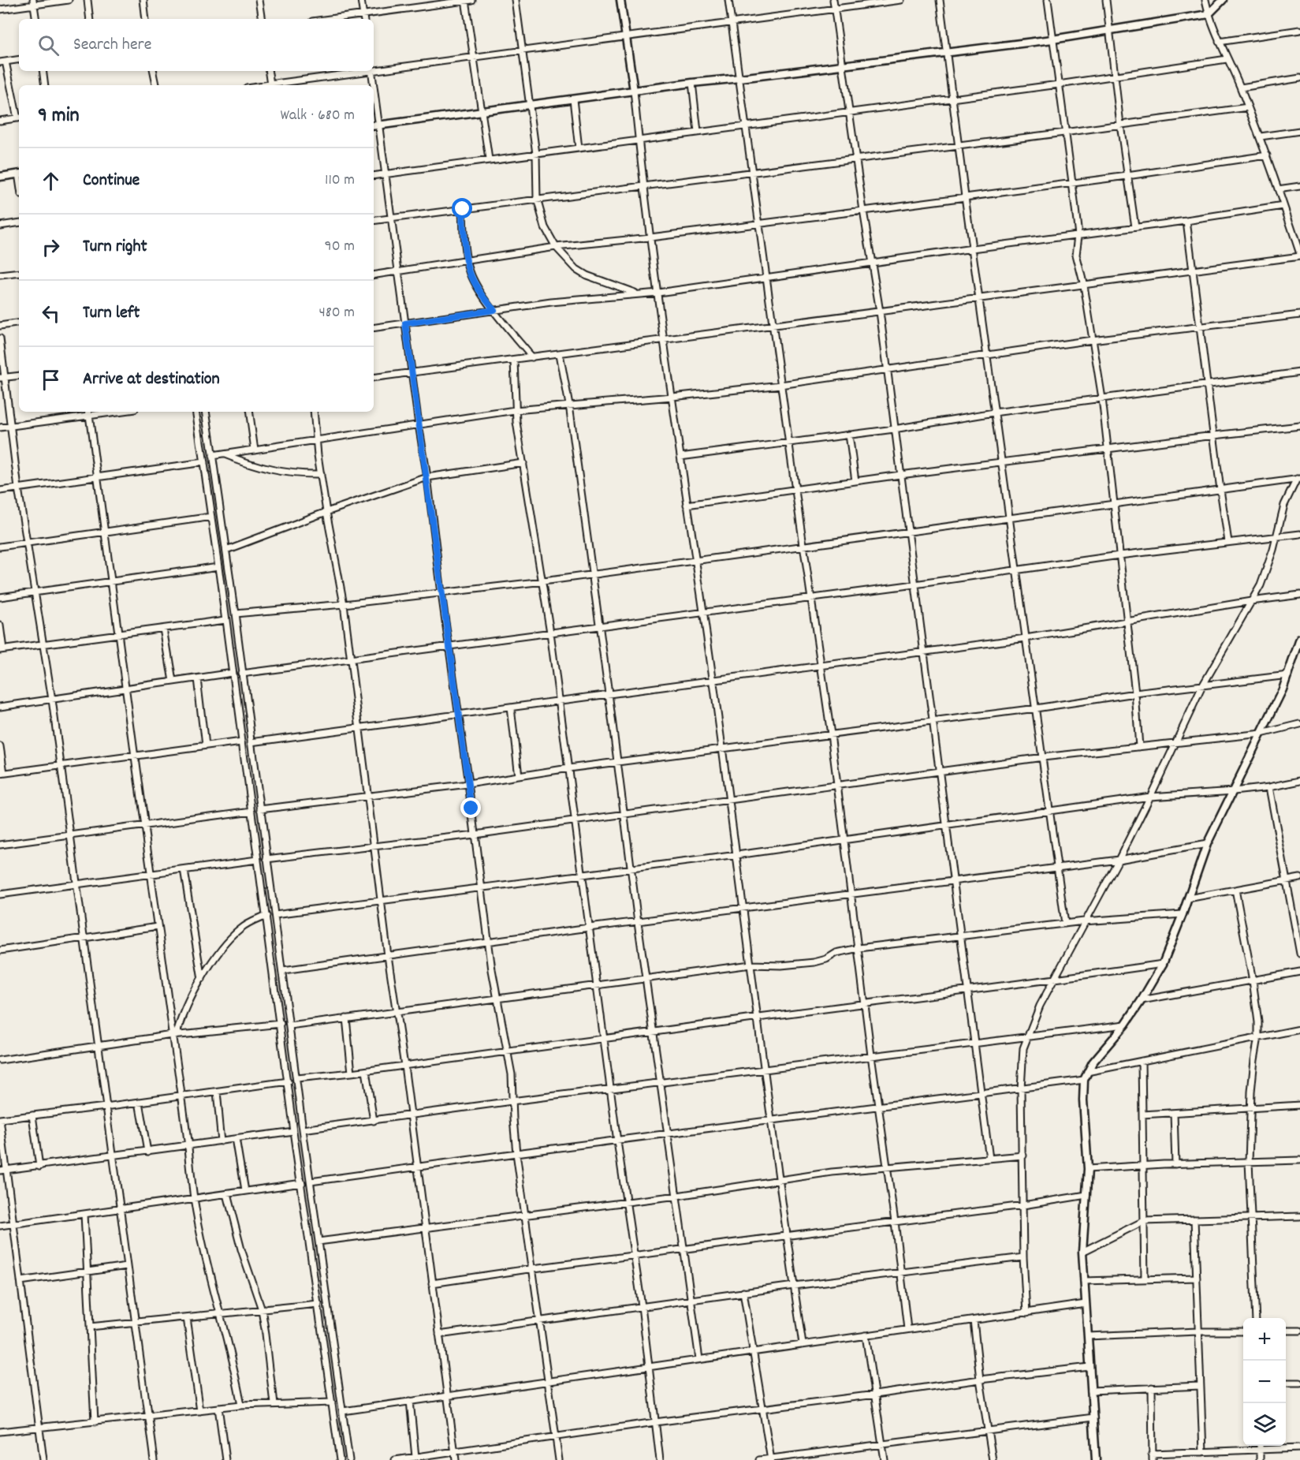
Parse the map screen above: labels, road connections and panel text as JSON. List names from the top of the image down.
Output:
{
  "page": {
    "search": "Search here",
    "heading": ["9 min", "Walk · 680 m"],
    "list": [
      ["Continue", "110 m"],
      ["Turn right", "90 m"],
      ["Turn left", "480 m"],
      "Arrive at destination"
    ],
    "map_buttons": ["+", "−"]
  }
}
